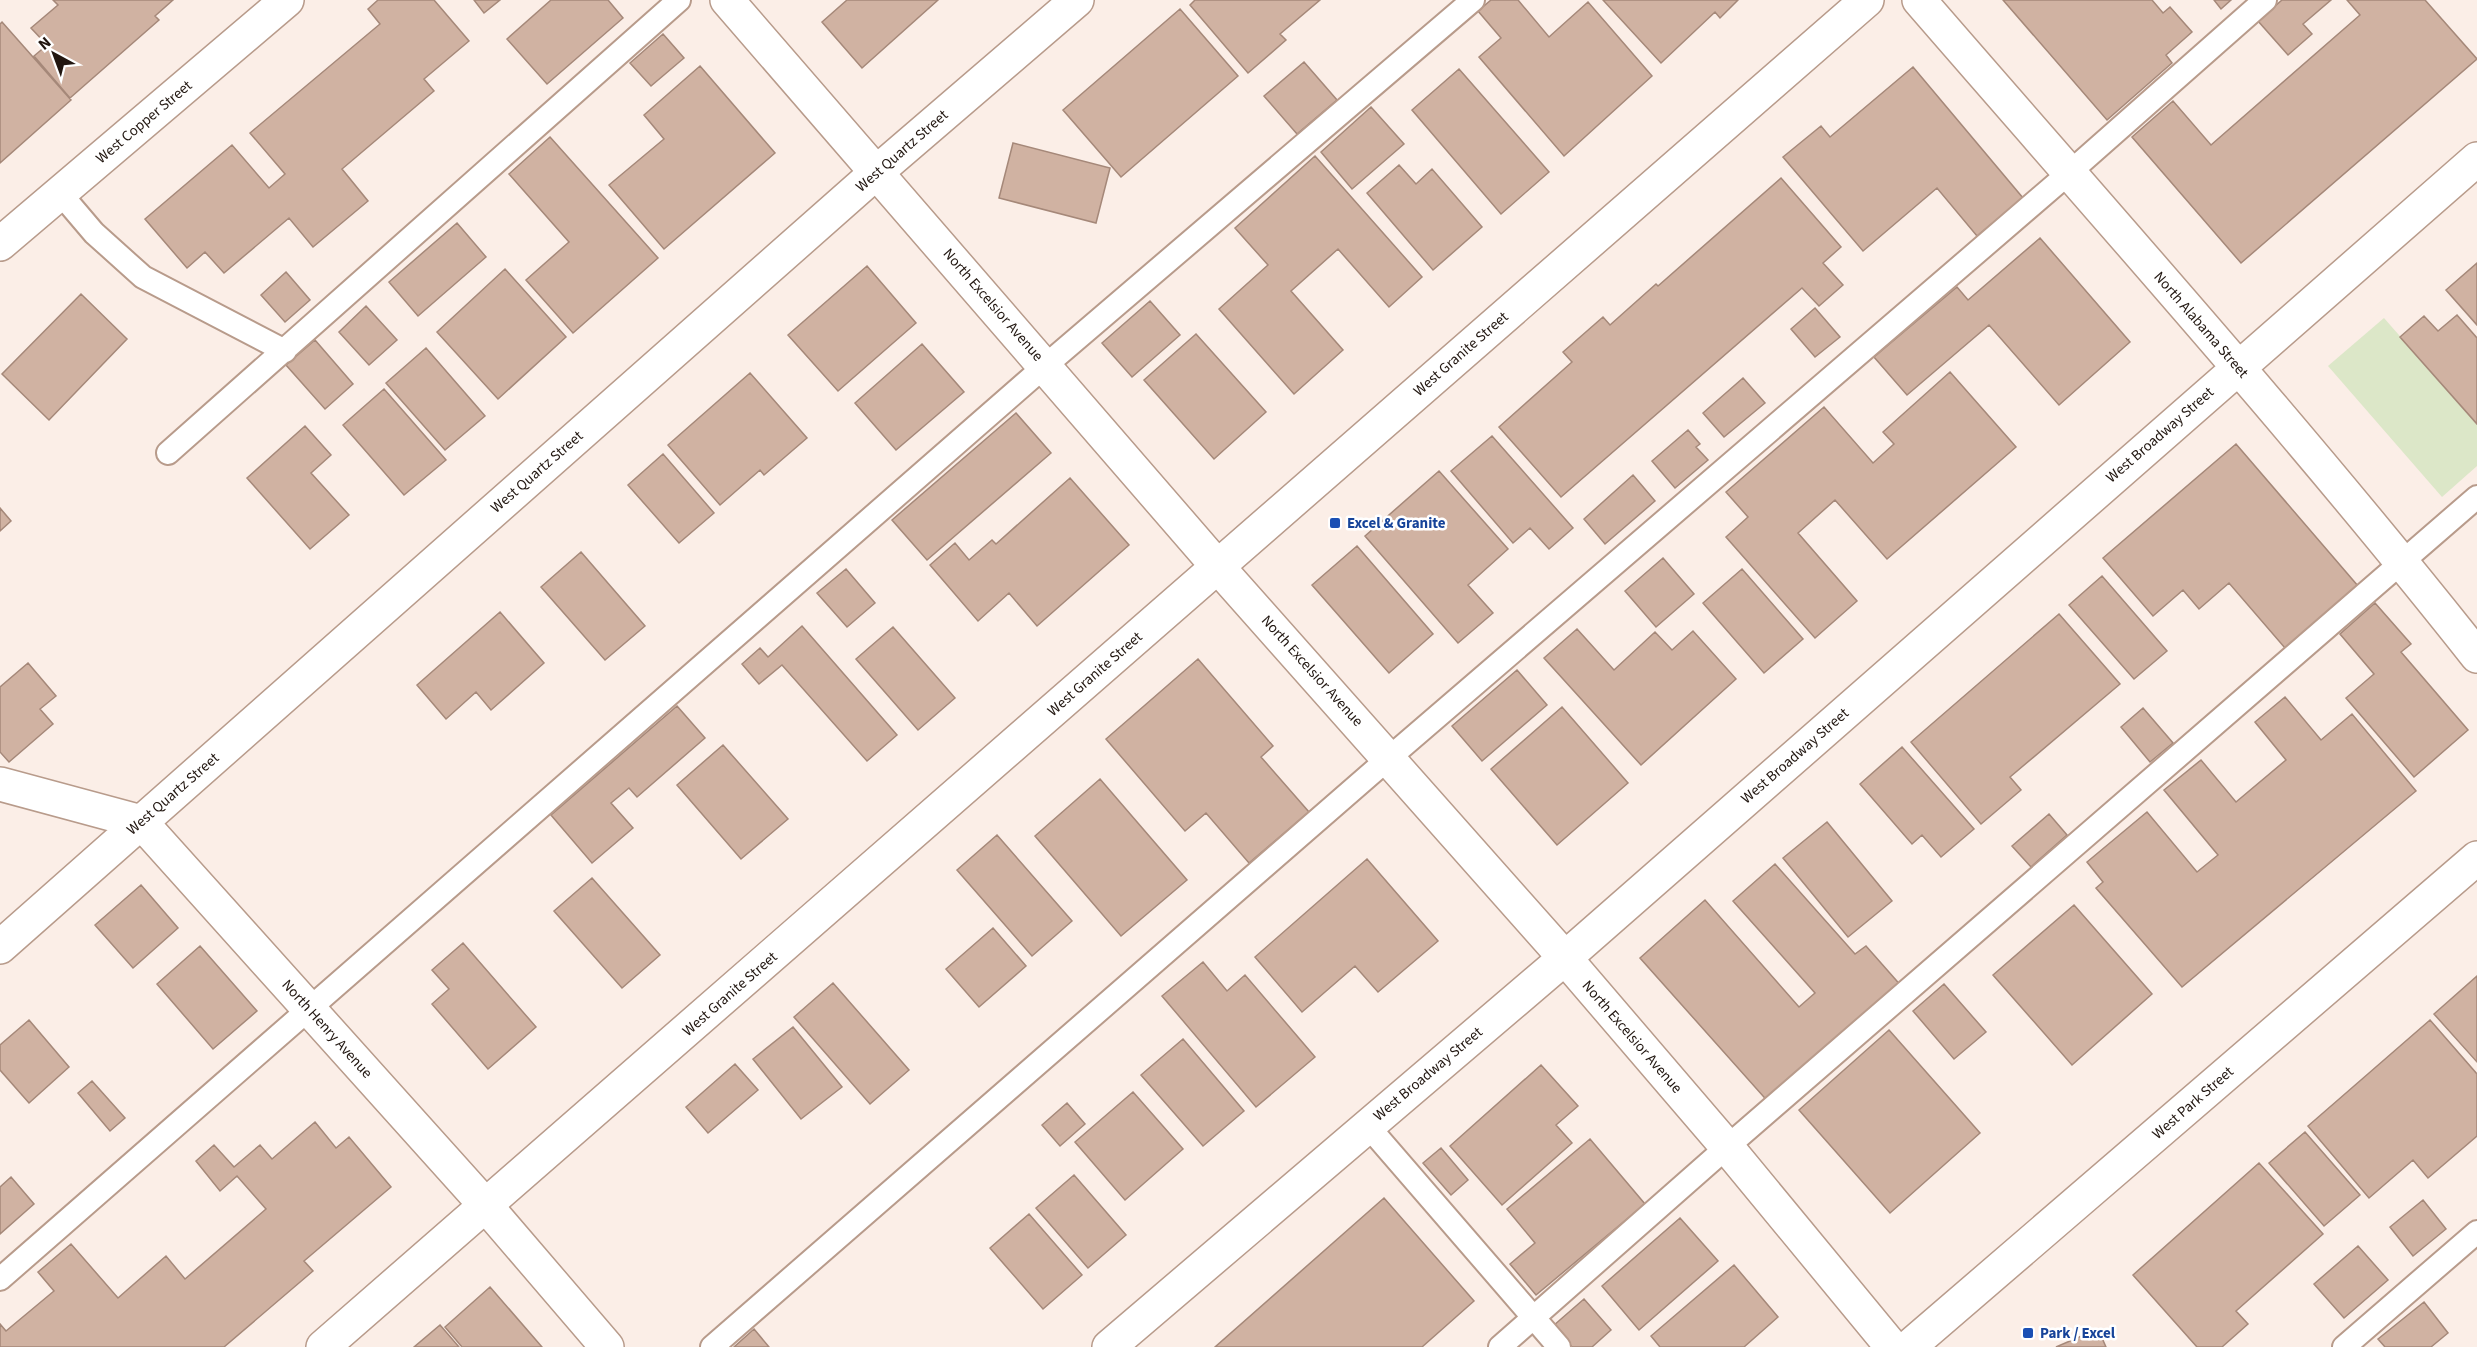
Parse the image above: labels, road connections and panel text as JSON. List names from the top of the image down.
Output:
{
  "streets": {
    "street": [
      "West Copper Street",
      "West Quartz Street",
      "North Excelsior Avenue",
      "North Alabama Street",
      "West Granite Street",
      "West Broadway Street",
      "North Henry Avenue",
      "West Park Street"
    ]
  },
  "crossings": [
    ["West Quartz Street", "North Excelsior Avenue"],
    ["West Quartz Street", "North Henry Avenue"],
    ["North Excelsior Avenue", "West Granite Street"],
    ["North Excelsior Avenue", "West Broadway Street"],
    ["North Alabama Street", "West Broadway Street"],
    ["West Granite Street", "North Henry Avenue"]
  ],
  "places": {
    "transit": ["Excel & Granite", "Park / Excel"]
  },
  "north": "top left"
}
